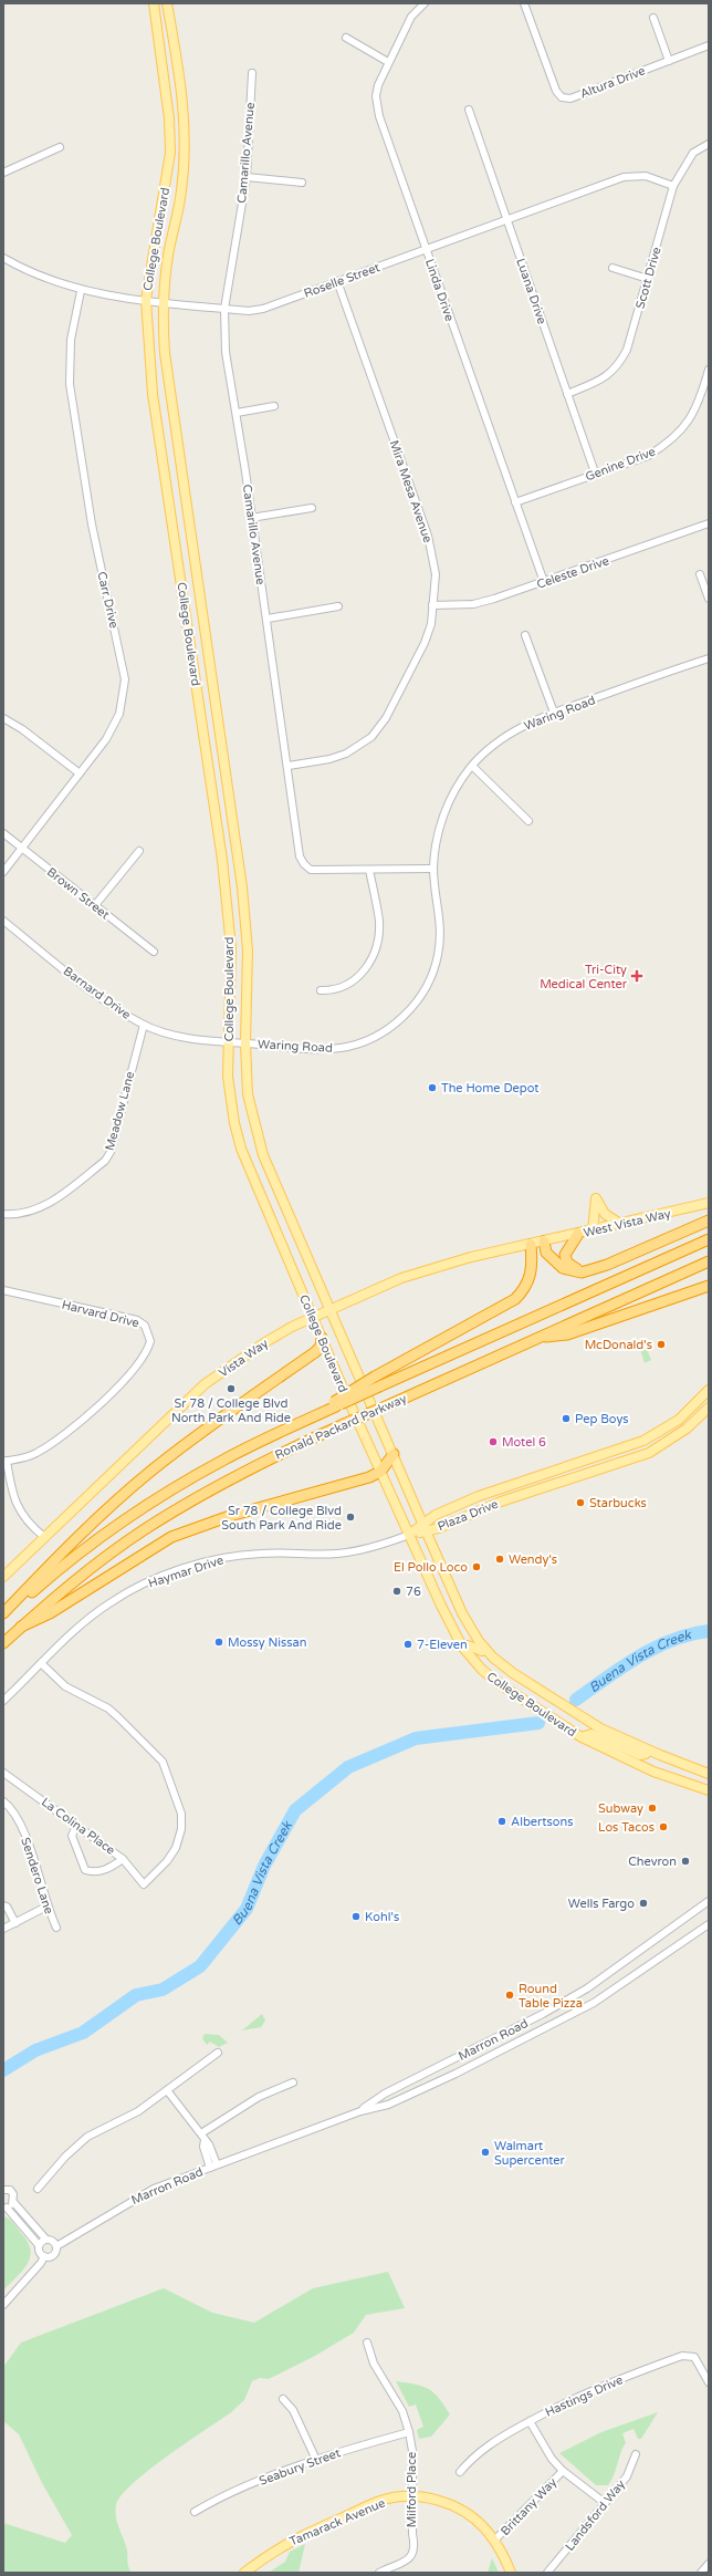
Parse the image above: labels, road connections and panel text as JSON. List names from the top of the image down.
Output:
{
  "streets": {
    "highway": ["Ronald Packard Parkway"],
    "main road": [
      "College Boulevard",
      "West Vista Way",
      "Vista Way",
      "Plaza Drive",
      "Tamarack Avenue"
    ],
    "street": [
      "Altura Drive",
      "Camarillo Avenue",
      "Scott Drive",
      "Roselle Street",
      "Linda Drive",
      "Luana Drive",
      "Genine Drive",
      "Mira Mesa Avenue",
      "Celeste Drive",
      "Carr Drive",
      "Waring Road",
      "Brown Street",
      "Barnard Drive",
      "Meadow Lane",
      "Harvard Drive",
      "Haymar Drive",
      "La Colina Place",
      "Sendero Lane",
      "Marron Road",
      "Hastings Drive",
      "Seabury Street",
      "Milford Place",
      "Brittany Way",
      "Landsford Way"
    ]
  },
  "crossings": [
    ["Camarillo Avenue", "Roselle Street"],
    ["Camarillo Avenue", "Mira Mesa Avenue"],
    ["Camarillo Avenue", "Waring Road"],
    ["College Boulevard", "Roselle Street"],
    ["College Boulevard", "Waring Road"],
    ["College Boulevard", "Barnard Drive"],
    ["College Boulevard", "Vista Way"],
    ["College Boulevard", "Plaza Drive"],
    ["College Boulevard", "Haymar Drive"],
    ["Scott Drive", "Roselle Street"],
    ["Scott Drive", "Luana Drive"],
    ["Roselle Street", "Linda Drive"],
    ["Roselle Street", "Luana Drive"],
    ["Roselle Street", "Mira Mesa Avenue"],
    ["Roselle Street", "Carr Drive"],
    ["Linda Drive", "Genine Drive"],
    ["Linda Drive", "Celeste Drive"],
    ["Luana Drive", "Genine Drive"],
    ["Mira Mesa Avenue", "Celeste Drive"],
    ["Carr Drive", "Brown Street"],
    ["Waring Road", "Barnard Drive"],
    ["Barnard Drive", "Meadow Lane"],
    ["West Vista Way", "Vista Way"],
    ["Plaza Drive", "Haymar Drive"],
    ["Haymar Drive", "La Colina Place"],
    ["Seabury Street", "Milford Place"],
    ["Milford Place", "Tamarack Avenue"],
    ["Brittany Way", "Tamarack Avenue"]
  ],
  "water": ["Buena Vista Creek"],
  "places": {
    "health": ["Tri-City Medical Center"],
    "other": [
      "The Home Depot",
      "McDonald's",
      "Sr 78 / College Blvd North Park And Ride",
      "Pep Boys",
      "Motel 6",
      "Starbucks",
      "Sr 78 / College Blvd South Park And Ride",
      "Wendy's",
      "El Pollo Loco",
      "76",
      "Mossy Nissan",
      "7-Eleven",
      "Subway",
      "Albertsons",
      "Los Tacos",
      "Chevron",
      "Wells Fargo",
      "Kohl's",
      "Round Table Pizza",
      "Walmart Supercenter"
    ]
  }
}
